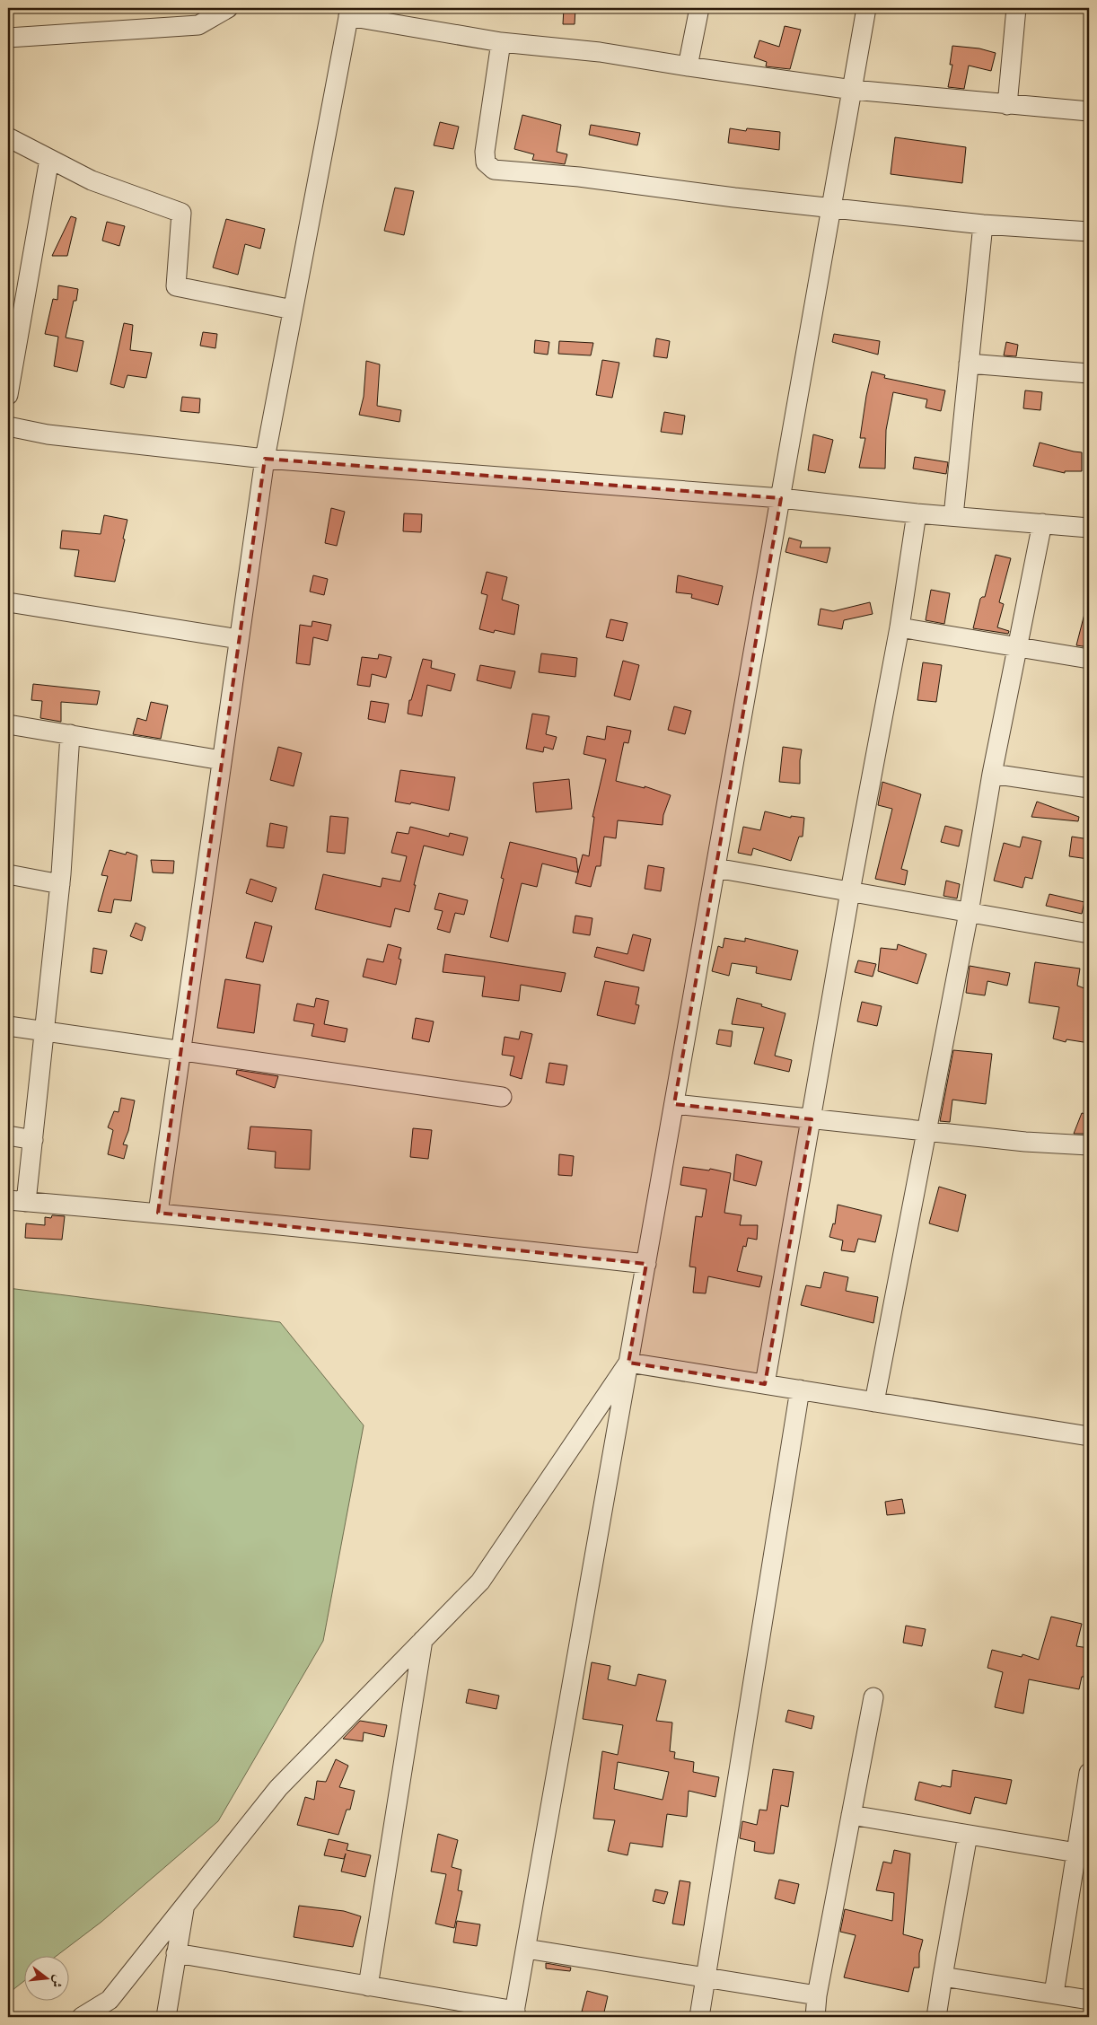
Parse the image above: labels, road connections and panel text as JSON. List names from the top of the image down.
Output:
{
  "north": "right"
}
